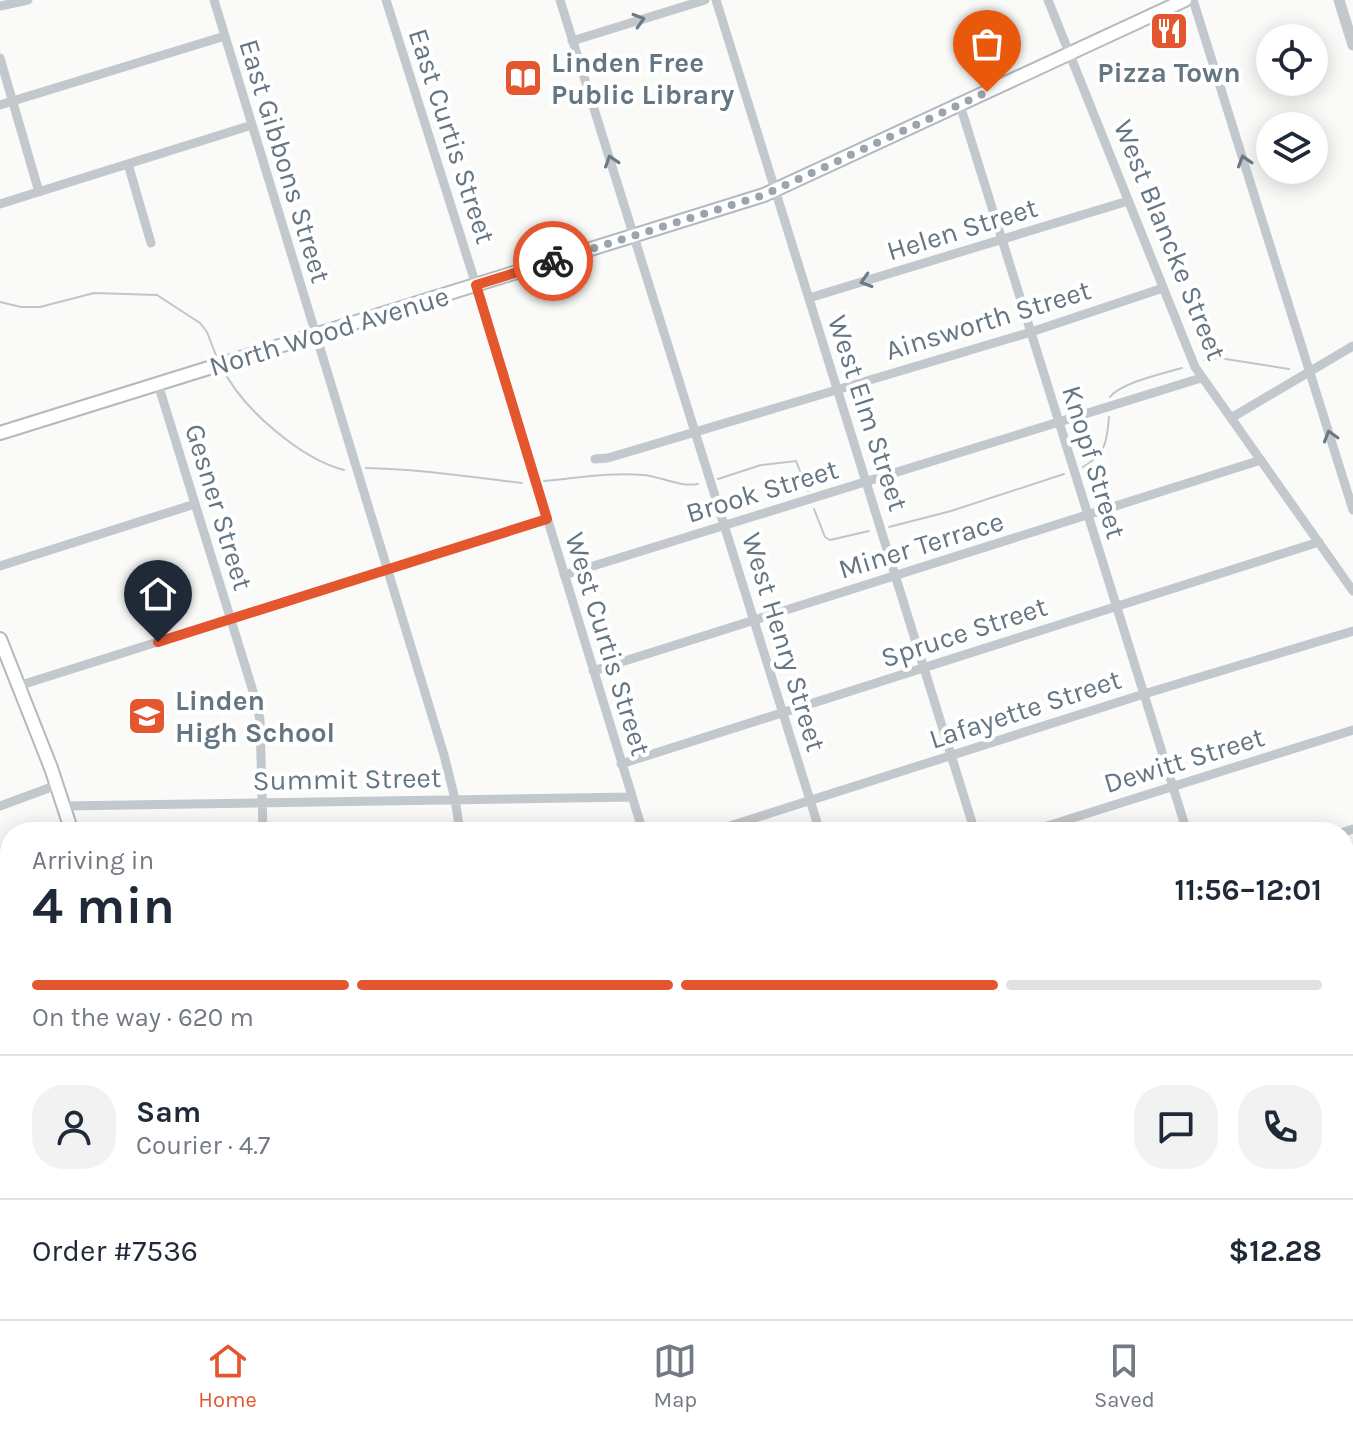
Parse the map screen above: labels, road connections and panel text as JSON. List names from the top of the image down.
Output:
{
  "streets": {
    "main road": ["North Wood Avenue"],
    "street": [
      "East Curtis Street",
      "East Gibbons Street",
      "Helen Street",
      "West Blancke Street",
      "Ainsworth Street",
      "West Elm Street",
      "Knopf Street",
      "Brook Street",
      "Gesner Street",
      "Miner Terrace",
      "Spruce Street",
      "West Henry Street",
      "West Curtis Street",
      "Lafayette Street",
      "Dewitt Street",
      "Summit Street"
    ]
  },
  "crossings": [
    ["East Curtis Street", "North Wood Avenue"],
    ["East Curtis Street", "West Curtis Street"],
    ["East Gibbons Street", "North Wood Avenue"],
    ["East Gibbons Street", "Summit Street"],
    ["Helen Street", "West Blancke Street"],
    ["Helen Street", "West Elm Street"],
    ["Helen Street", "Knopf Street"],
    ["West Blancke Street", "Ainsworth Street"],
    ["West Blancke Street", "North Wood Avenue"],
    ["West Blancke Street", "Brook Street"],
    ["West Blancke Street", "Miner Terrace"],
    ["West Blancke Street", "Spruce Street"],
    ["Ainsworth Street", "West Elm Street"],
    ["Ainsworth Street", "Knopf Street"],
    ["Ainsworth Street", "West Henry Street"],
    ["North Wood Avenue", "West Elm Street"],
    ["North Wood Avenue", "Knopf Street"],
    ["North Wood Avenue", "Gesner Street"],
    ["North Wood Avenue", "West Henry Street"],
    ["North Wood Avenue", "West Curtis Street"],
    ["West Elm Street", "Brook Street"],
    ["West Elm Street", "Miner Terrace"],
    ["West Elm Street", "Spruce Street"],
    ["West Elm Street", "Lafayette Street"],
    ["Knopf Street", "Brook Street"],
    ["Knopf Street", "Miner Terrace"],
    ["Knopf Street", "Spruce Street"],
    ["Knopf Street", "Lafayette Street"],
    ["Knopf Street", "Dewitt Street"],
    ["Brook Street", "West Henry Street"],
    ["Brook Street", "West Curtis Street"],
    ["Gesner Street", "Summit Street"],
    ["Miner Terrace", "West Henry Street"],
    ["Miner Terrace", "West Curtis Street"],
    ["Spruce Street", "West Henry Street"],
    ["Spruce Street", "West Curtis Street"],
    ["West Henry Street", "Lafayette Street"],
    ["West Curtis Street", "Summit Street"]
  ],
  "one_way": ["Helen Street"],
  "places": {
    "restaurant": ["Pizza Town"],
    "library": ["Linden Free Public Library"],
    "school or university": ["Linden High School"]
  },
  "page": {
    "heading": ["4 min", "Arriving in", "11:56–12:01"],
    "panel": [
      "Sam",
      "Courier · 4.7",
      "Order #7536",
      "$12.28"
    ],
    "bar": "On the way · 620 m",
    "tabs": ["Home", "Map", "Saved"]
  }
}
